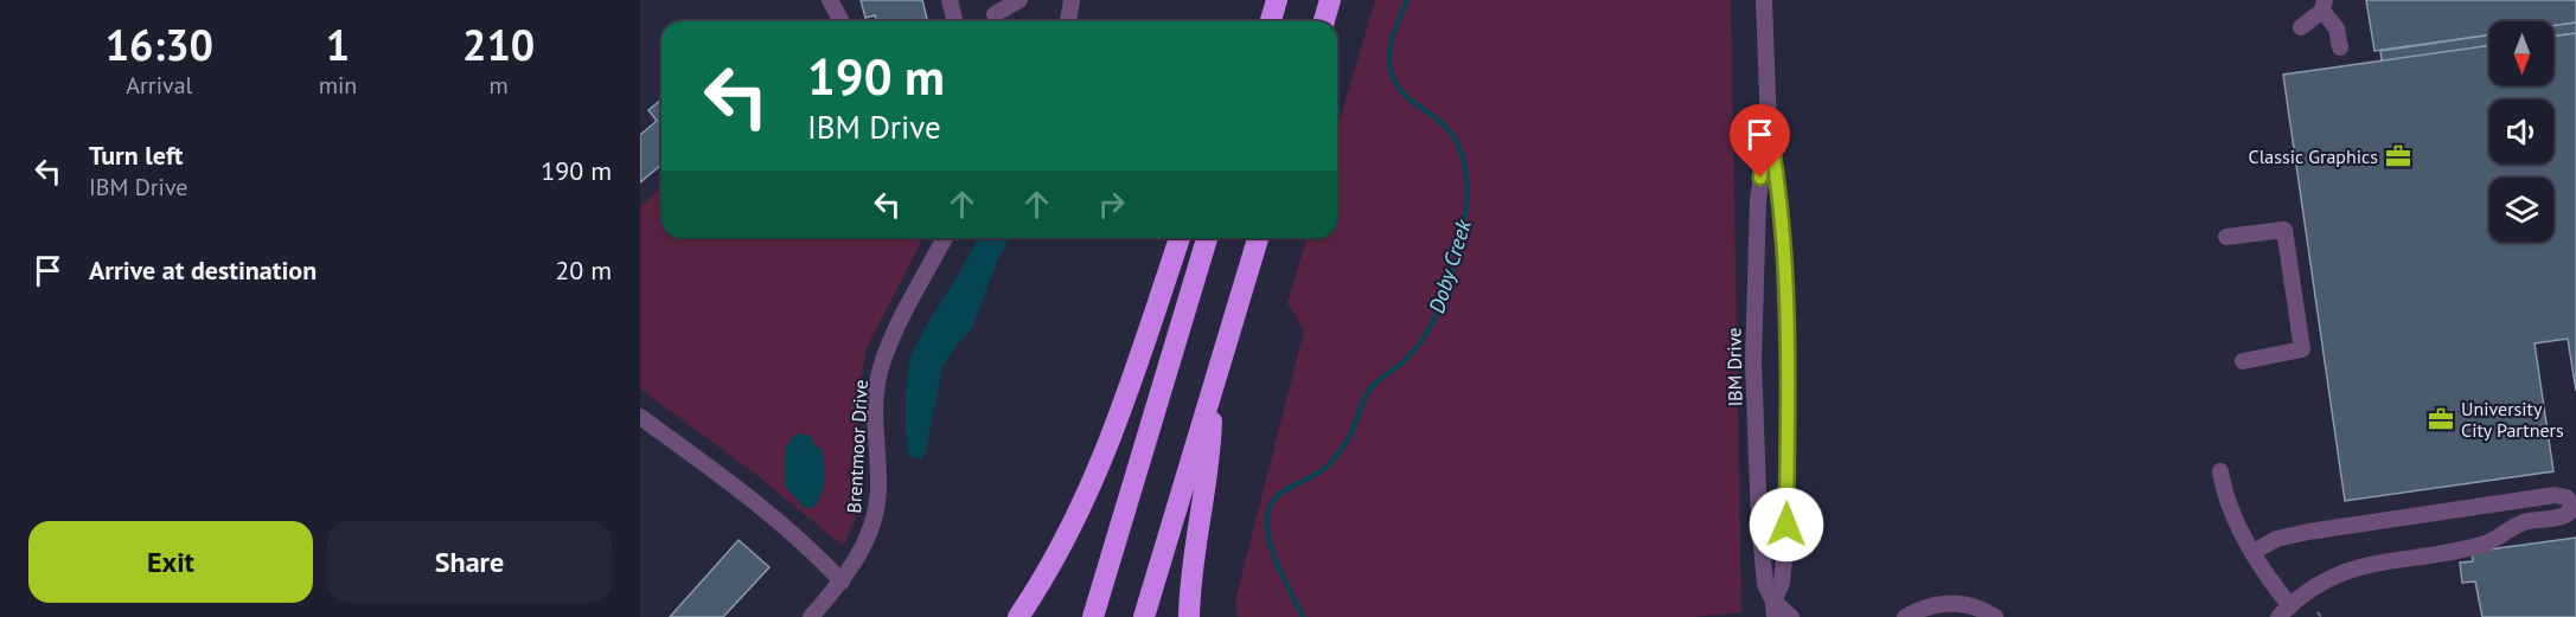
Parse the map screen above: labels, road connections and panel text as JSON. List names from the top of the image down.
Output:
{
  "streets": {
    "street": ["IBM Drive", "Brentmoor Drive"]
  },
  "water": ["Doby Creek"],
  "places": {
    "office": ["Classic Graphics", "University City Partners"]
  },
  "north": "bottom",
  "page": {
    "eta": [
      "16:30",
      "Arrival",
      "1",
      "min",
      "210",
      "m"
    ],
    "turn": ["190 m", "IBM Drive"],
    "list": [
      {
        "name": "Turn left",
        "note": "IBM Drive",
        "value": "190 m"
      },
      {
        "name": "Arrive at destination",
        "value": "20 m"
      }
    ],
    "buttons": ["Exit", "Share"]
  }
}
